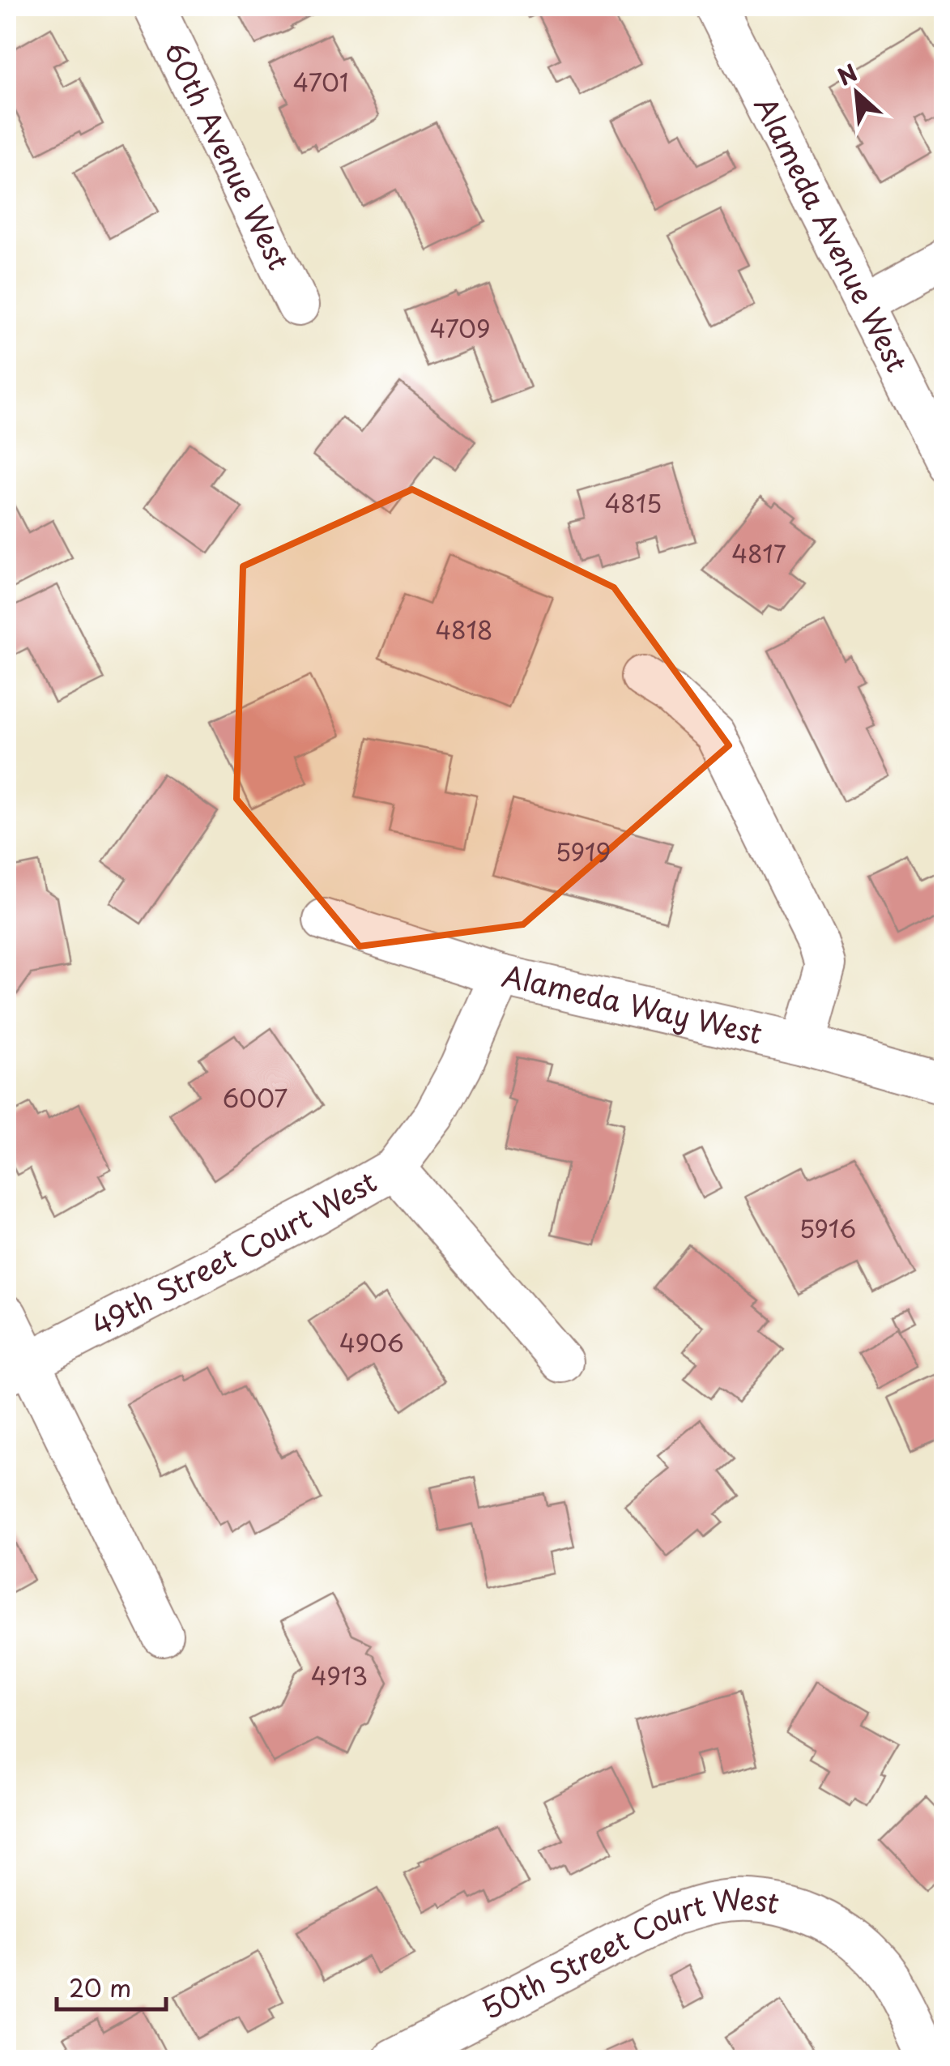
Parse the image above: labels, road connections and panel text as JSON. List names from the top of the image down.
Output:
{
  "streets": {
    "street": [
      "60th Avenue West",
      "Alameda Avenue West",
      "Alameda Way West",
      "49th Street Court West",
      "50th Street Court West"
    ]
  },
  "crossings": [
    ["Alameda Way West", "49th Street Court West"]
  ],
  "house_numbers": [
    "4701",
    "4709",
    "4815",
    "4817",
    "4818",
    "5919",
    "6007",
    "5916",
    "4906",
    "4913"
  ],
  "scale_bar": "20 m",
  "north": "top left"
}
